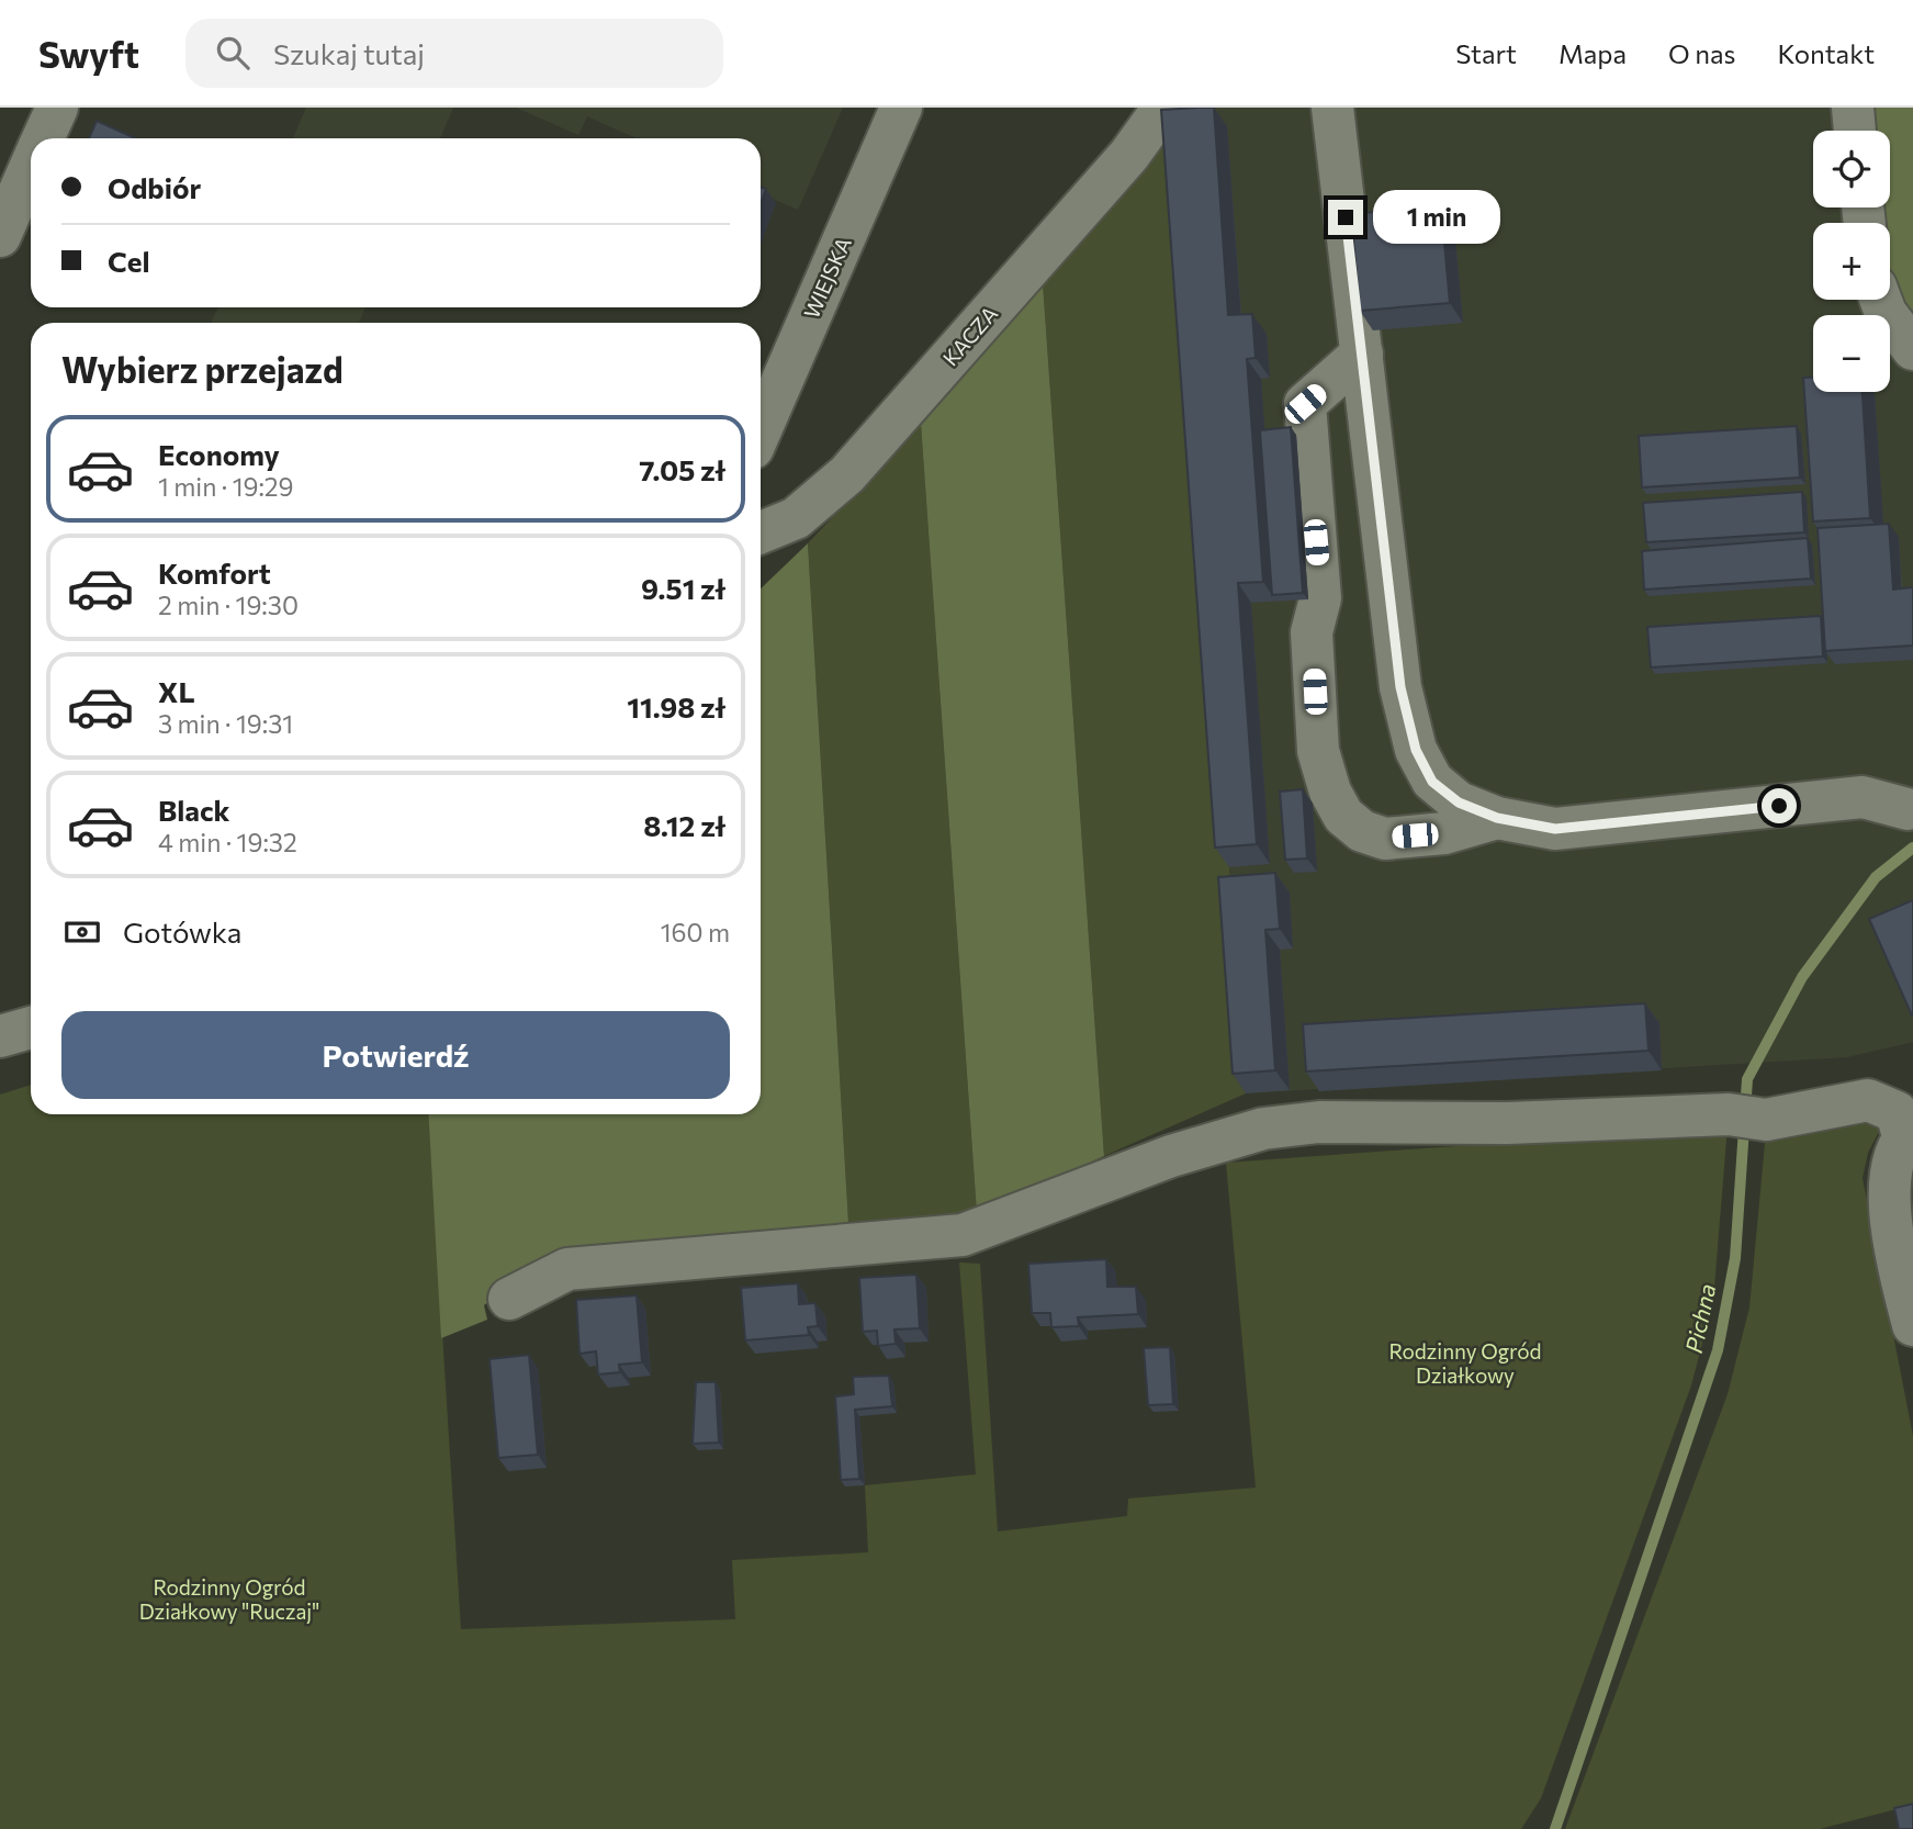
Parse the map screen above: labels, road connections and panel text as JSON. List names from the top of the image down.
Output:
{
  "streets": {
    "street": ["WIEJSKA", "KACZA"]
  },
  "water": ["Pichna"],
  "parks": ["Rodzinny Ogród Działkowy", "Rodzinny Ogród Działkowy \"Ruczaj\""],
  "page": {
    "header": "Swyft",
    "search": "Szukaj tutaj",
    "nav": [
      "Start",
      "Mapa",
      "O nas",
      "Kontakt"
    ],
    "map_buttons": ["+", "−"],
    "banner": ["Odbiór", "Cel"],
    "bubble": "1 min",
    "heading": "Wybierz przejazd",
    "list": [
      {
        "name": "Economy",
        "note": "1 min · 19:29",
        "value": "7.05 zł"
      },
      {
        "name": "Komfort",
        "note": "2 min · 19:30",
        "value": "9.51 zł"
      },
      {
        "name": "XL",
        "note": "3 min · 19:31",
        "value": "11.98 zł"
      },
      {
        "name": "Black",
        "note": "4 min · 19:32",
        "value": "8.12 zł"
      }
    ],
    "pay": ["Gotówka", "160 m"],
    "buttons": "Potwierdź"
  }
}
